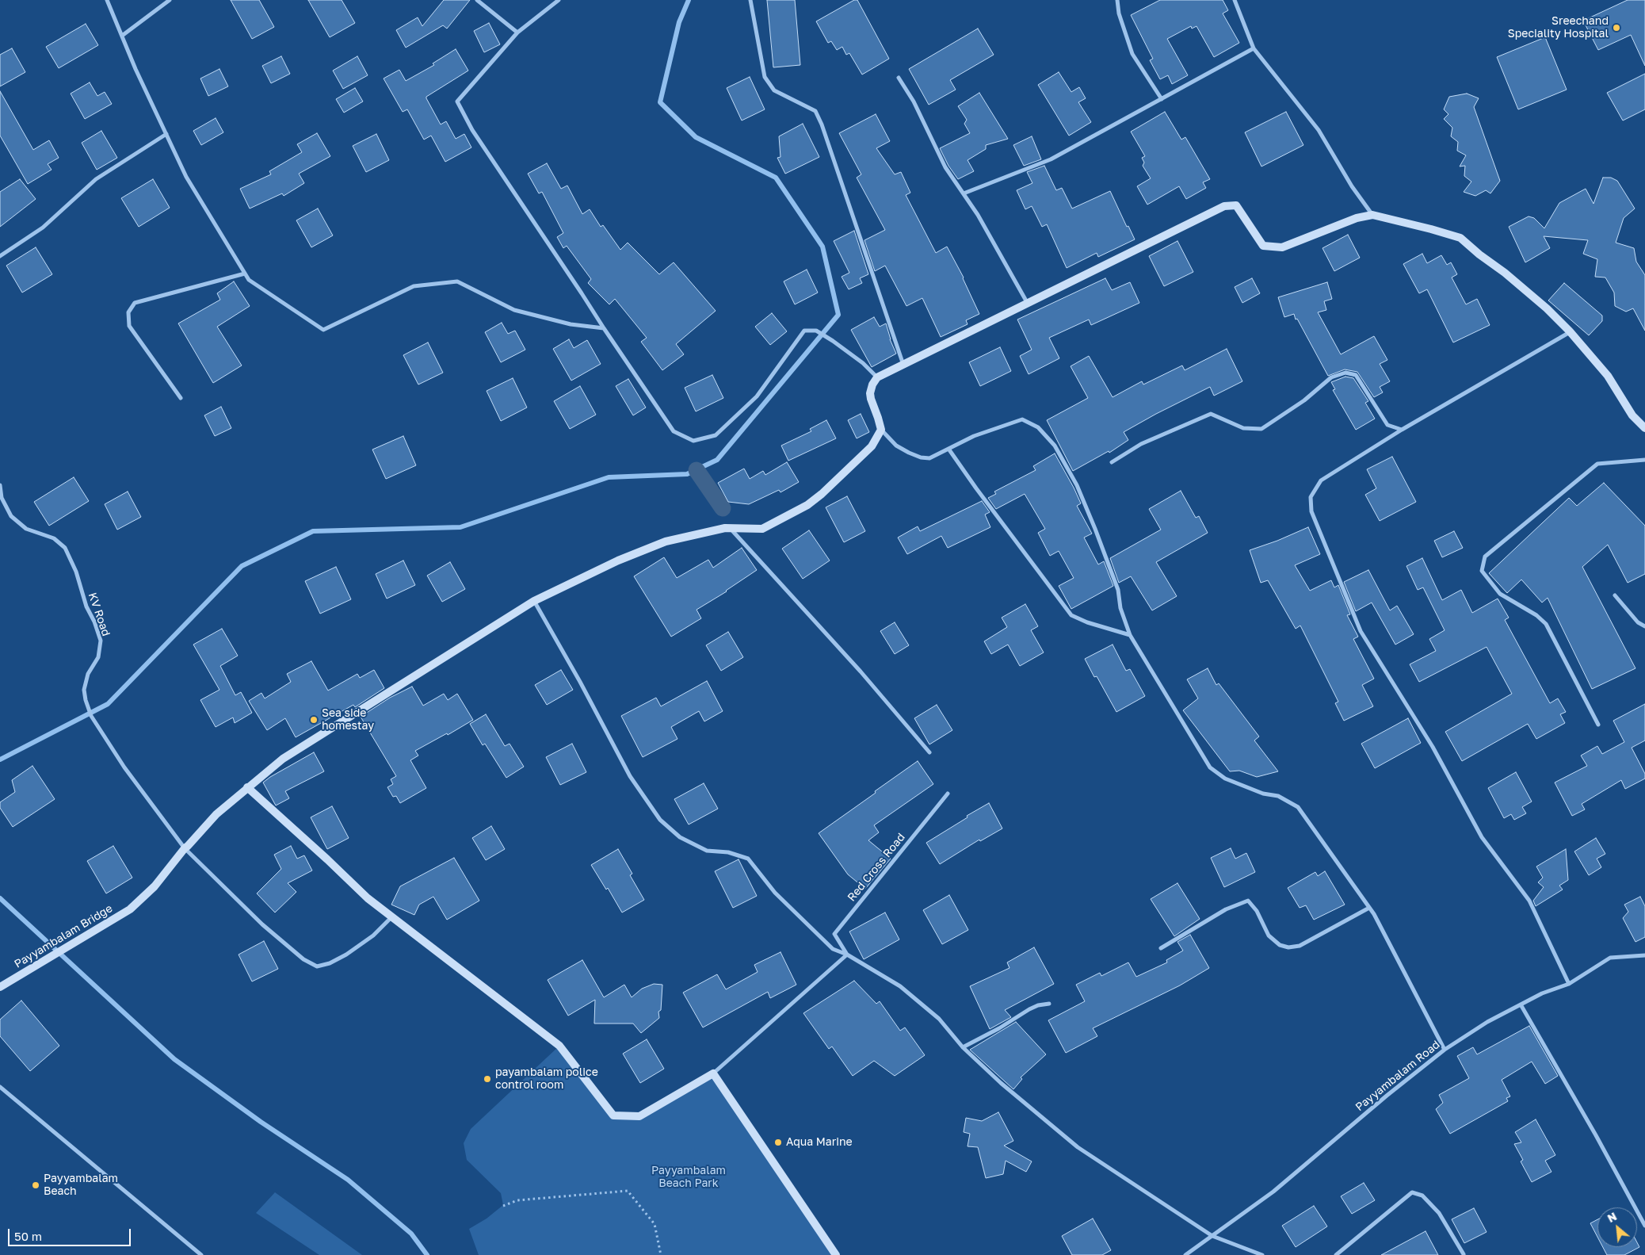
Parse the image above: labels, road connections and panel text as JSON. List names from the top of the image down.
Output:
{
  "streets": {
    "street": [
      "KV Road",
      "Red Cross Road",
      "Payyambalam Bridge",
      "Payyambalam Road"
    ]
  },
  "crossings": [
    ["KV Road", "Payyambalam Bridge"]
  ],
  "parks": ["Payyambalam Beach Park"],
  "places": [
    "Sreechand Speciality Hospital",
    "Sea side homestay",
    "payambalam police control room",
    "Aqua Marine",
    "Payyambalam Beach"
  ],
  "scale_bar": "50 m",
  "north": "top left"
}
